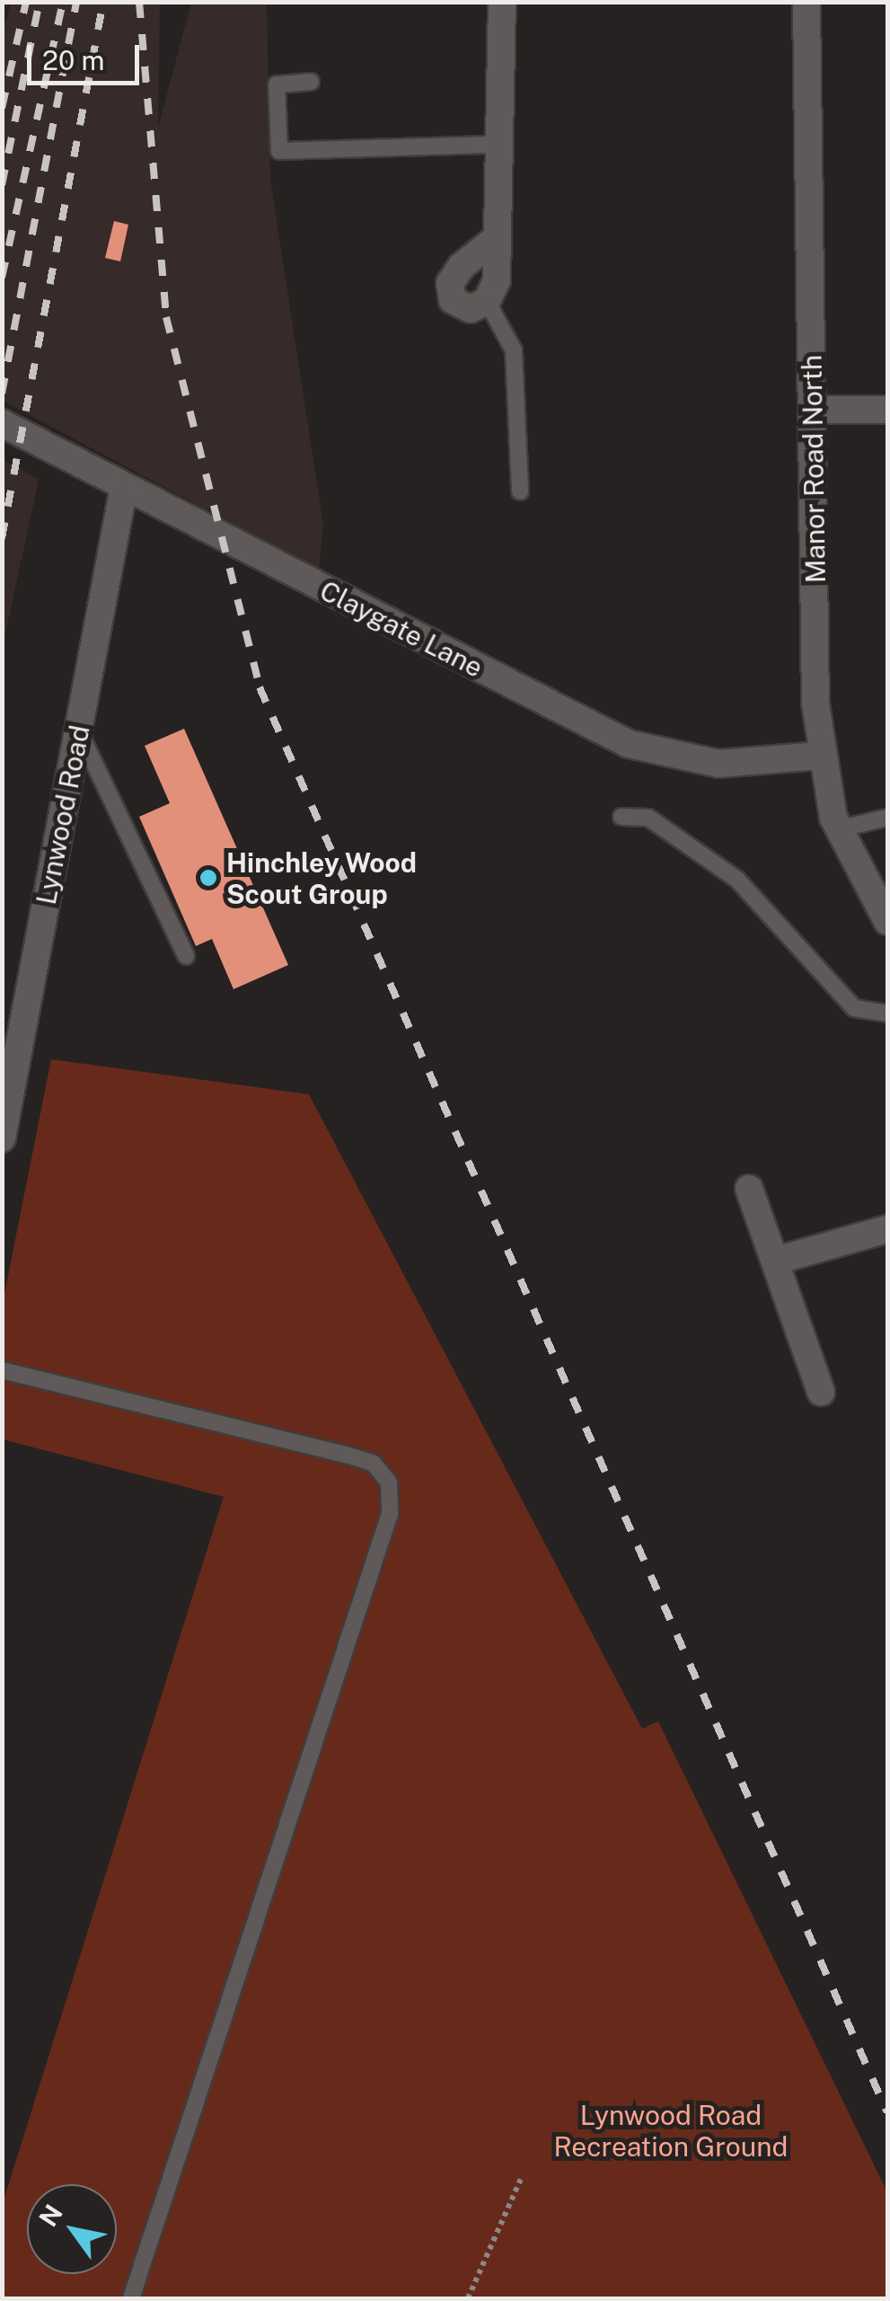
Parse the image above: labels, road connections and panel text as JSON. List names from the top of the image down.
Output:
{
  "streets": {
    "street": ["Manor Road North", "Claygate Lane", "Lynwood Road"]
  },
  "crossings": [
    ["Manor Road North", "Claygate Lane"],
    ["Claygate Lane", "Lynwood Road"]
  ],
  "parks": ["Lynwood Road Recreation Ground"],
  "places": ["Hinchley Wood Scout Group"],
  "scale_bar": "20 m",
  "north": "top left"
}
